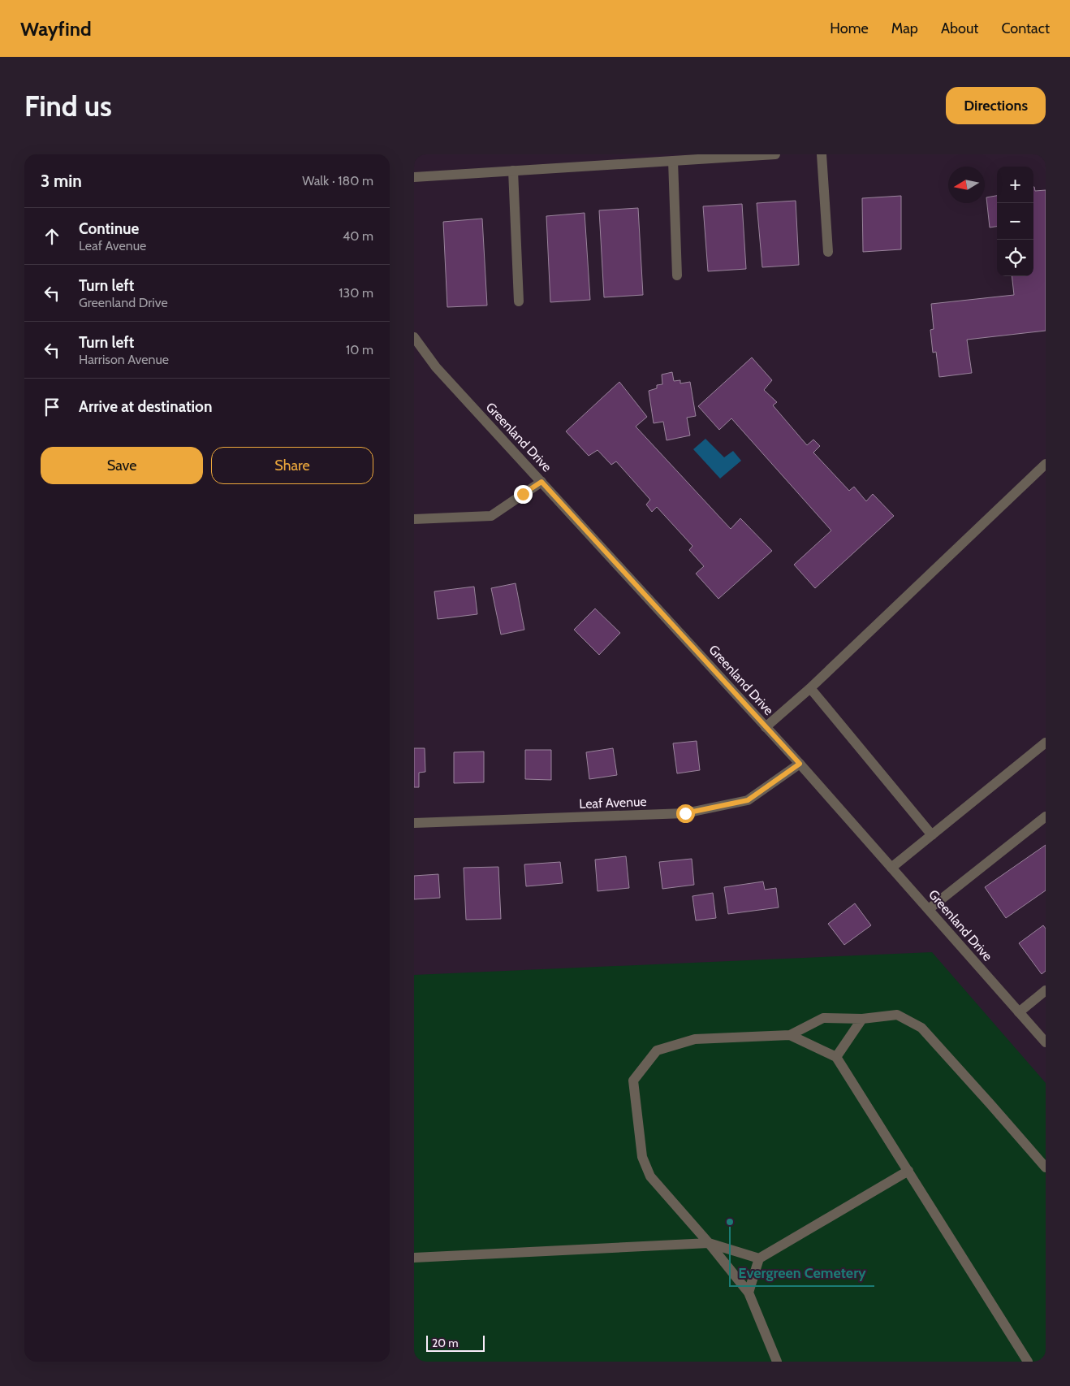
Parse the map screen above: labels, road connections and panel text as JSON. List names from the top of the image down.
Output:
{
  "streets": {
    "street": ["Greenland Drive", "Leaf Avenue"]
  },
  "crossings": [
    ["Greenland Drive", "Leaf Avenue"]
  ],
  "places": ["Evergreen Cemetery"],
  "scale_bar": "20 m",
  "north": "left",
  "page": {
    "header": "Wayfind",
    "nav": [
      "Home",
      "Map",
      "About",
      "Contact"
    ],
    "buttons": [
      "Directions",
      ["Save", "Share"]
    ],
    "title": "Find us",
    "heading": ["3 min", "Walk · 180 m"],
    "map_buttons": ["+", "−"],
    "list": [
      ["Continue", "Leaf Avenue", "40 m"],
      ["Turn left", "Greenland Drive", "130 m"],
      ["Turn left", "Harrison Avenue", "10 m"],
      "Arrive at destination"
    ],
    "scale": "20 m"
  }
}
